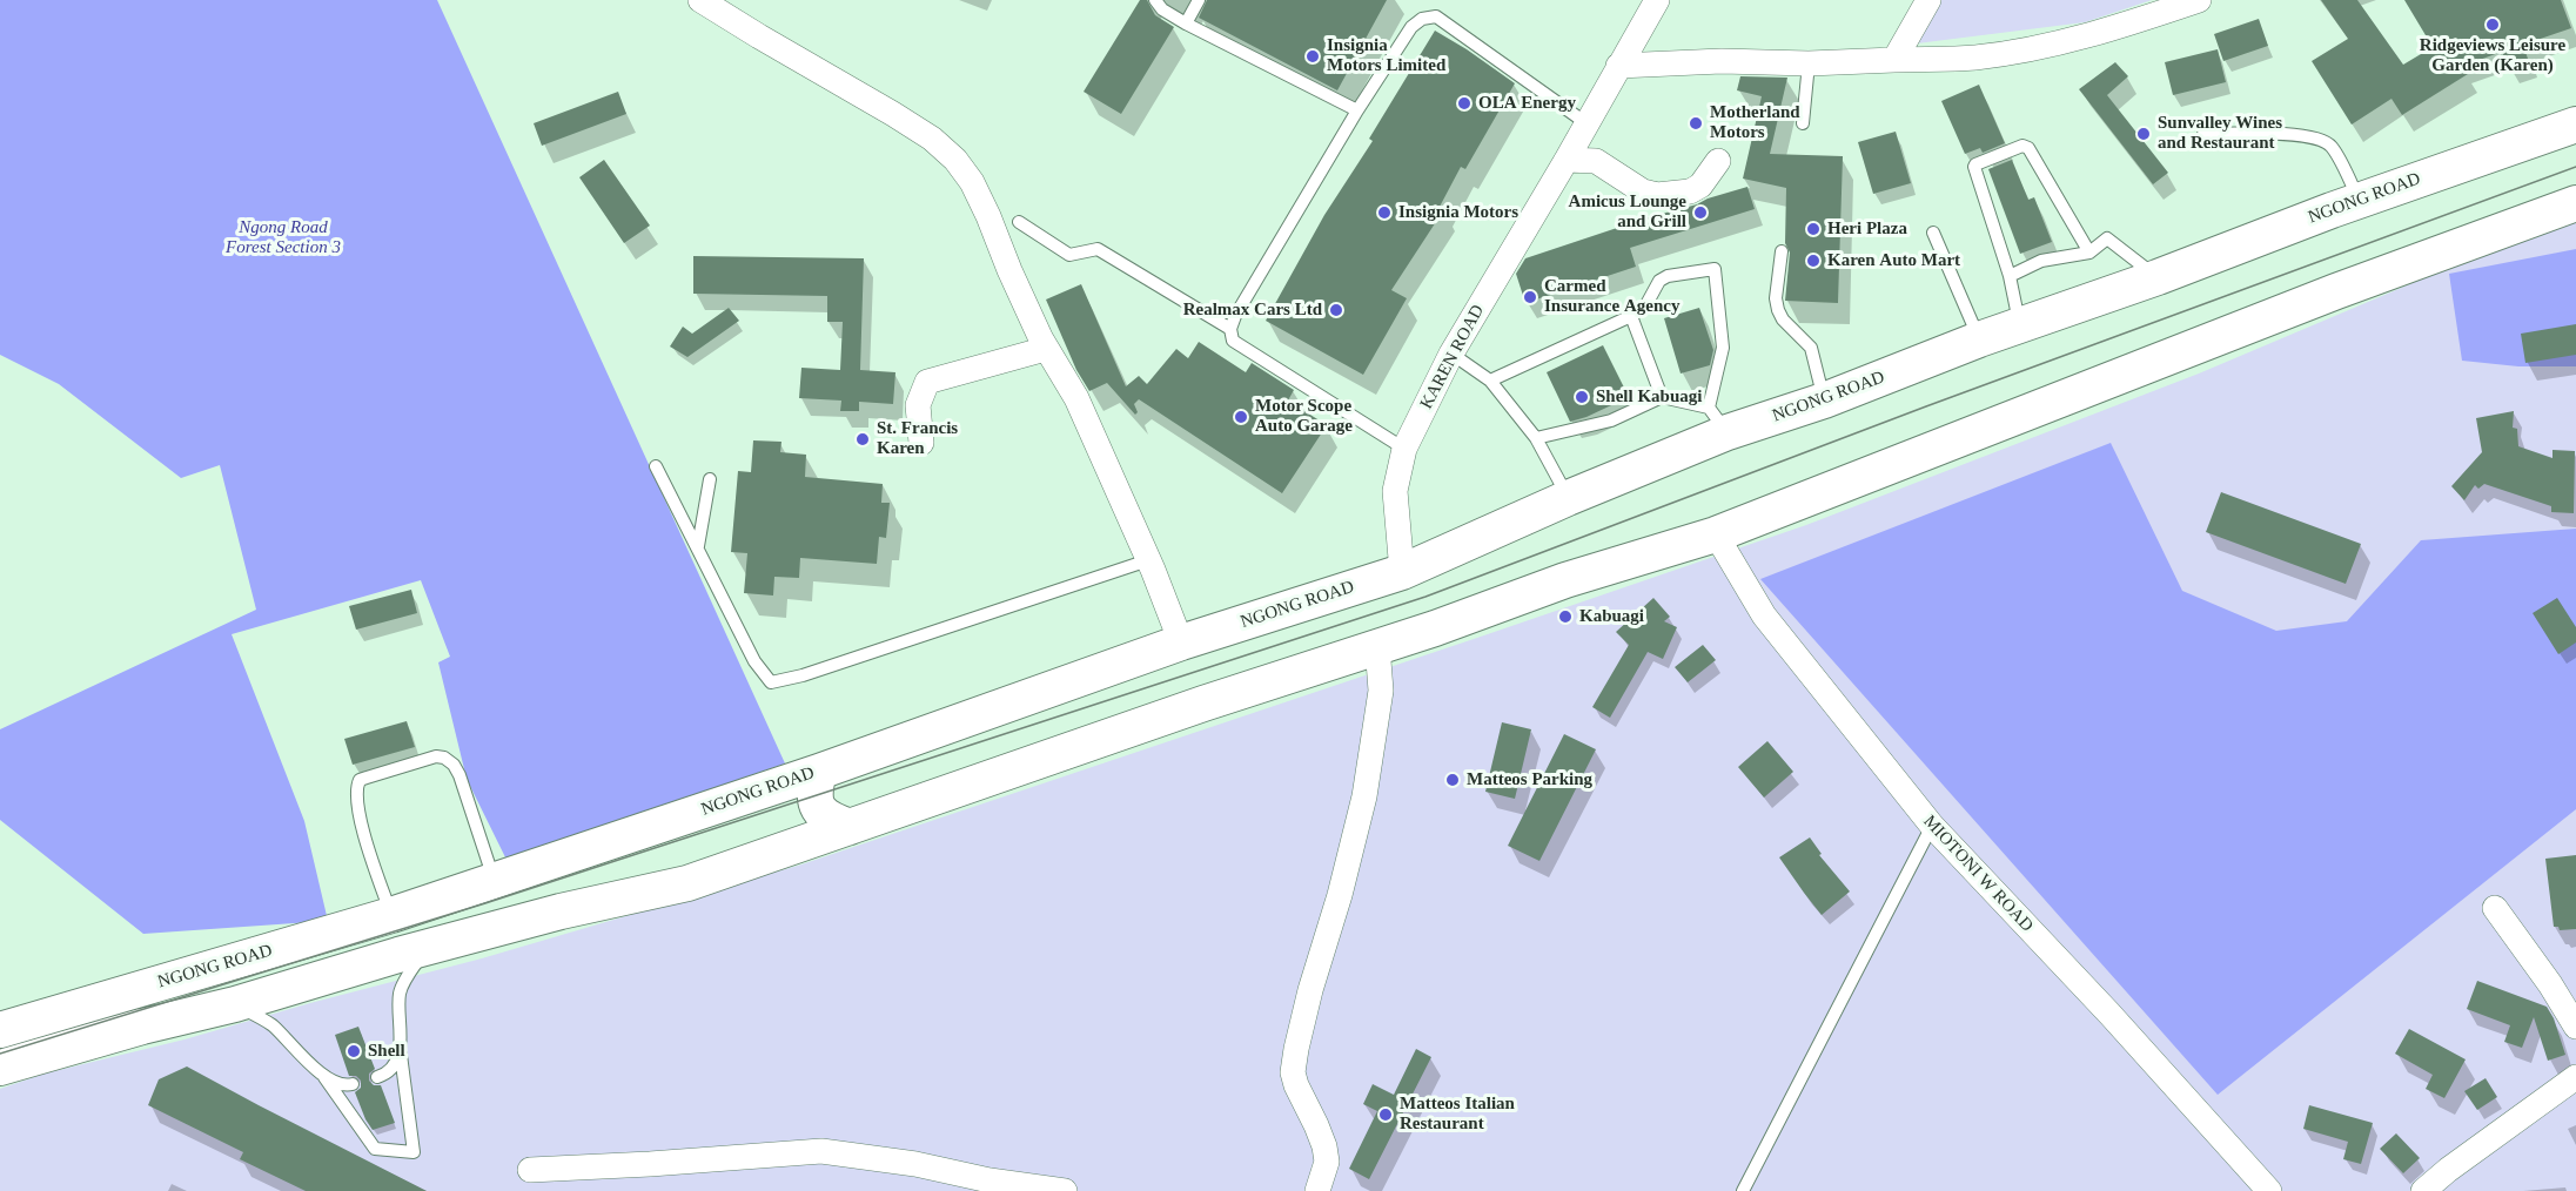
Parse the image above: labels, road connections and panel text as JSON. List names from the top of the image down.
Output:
{
  "streets": {
    "main road": ["NGONG ROAD"],
    "street": ["KAREN ROAD", "MIOTONI W ROAD"]
  },
  "crossings": [
    ["NGONG ROAD", "KAREN ROAD"]
  ],
  "parks": ["Ngong Road Forest Section 3"],
  "places": [
    "Ridgeviews Leisure Garden (Karen)",
    "Insignia Motors Limited",
    "OLA Energy",
    "Motherland Motors",
    "Sunvalley Wines and Restaurant",
    "Insignia Motors",
    "Amicus Lounge and Grill",
    "Heri Plaza",
    "Karen Auto Mart",
    "Carmed Insurance Agency",
    "Realmax Cars Ltd",
    "Shell Kabuagi",
    "Motor Scope Auto Garage",
    "St. Francis Karen",
    "Kabuagi",
    "Matteos Parking",
    "Shell",
    "Matteos Italian Restaurant"
  ]
}
